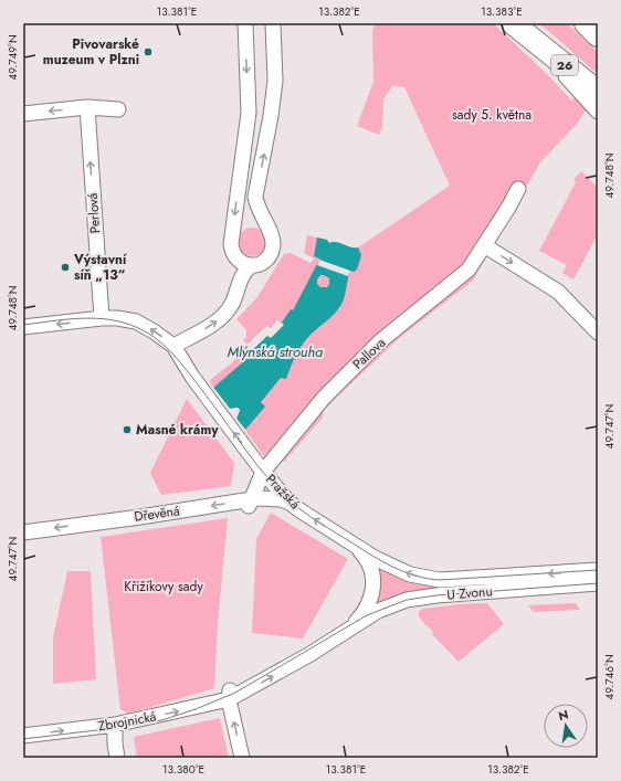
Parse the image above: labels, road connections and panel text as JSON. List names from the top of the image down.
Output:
{
  "streets": {
    "main road": ["26"],
    "street": [
      "Perlová",
      "Pallova",
      "Pražská",
      "Dřevěná",
      "U Zvonu",
      "Zbrojnická"
    ]
  },
  "crossings": [
    ["Perlová", "Pražská"],
    ["Pallova", "Pražská"],
    ["Pražská", "Dřevěná"],
    ["Pražská", "U Zvonu"],
    ["U Zvonu", "Zbrojnická"]
  ],
  "one_way": [
    "Perlová",
    "Pražská",
    "Dřevěná",
    "Zbrojnická"
  ],
  "water": ["Mlýnská strouha"],
  "parks": ["sady 5. května", "Křižíkovy sady"],
  "places": ["Pivovarské muzeum v Plzni", "Výstavní síň „13“", "Masné krámy"],
  "north": "top",
  "coordinates": [
    "13.381°E",
    "13.382°E",
    "13.383°E",
    "49.749°N",
    "49.748°N",
    "49.747°N",
    "49.746°N",
    "13.380°E"
  ]
}
